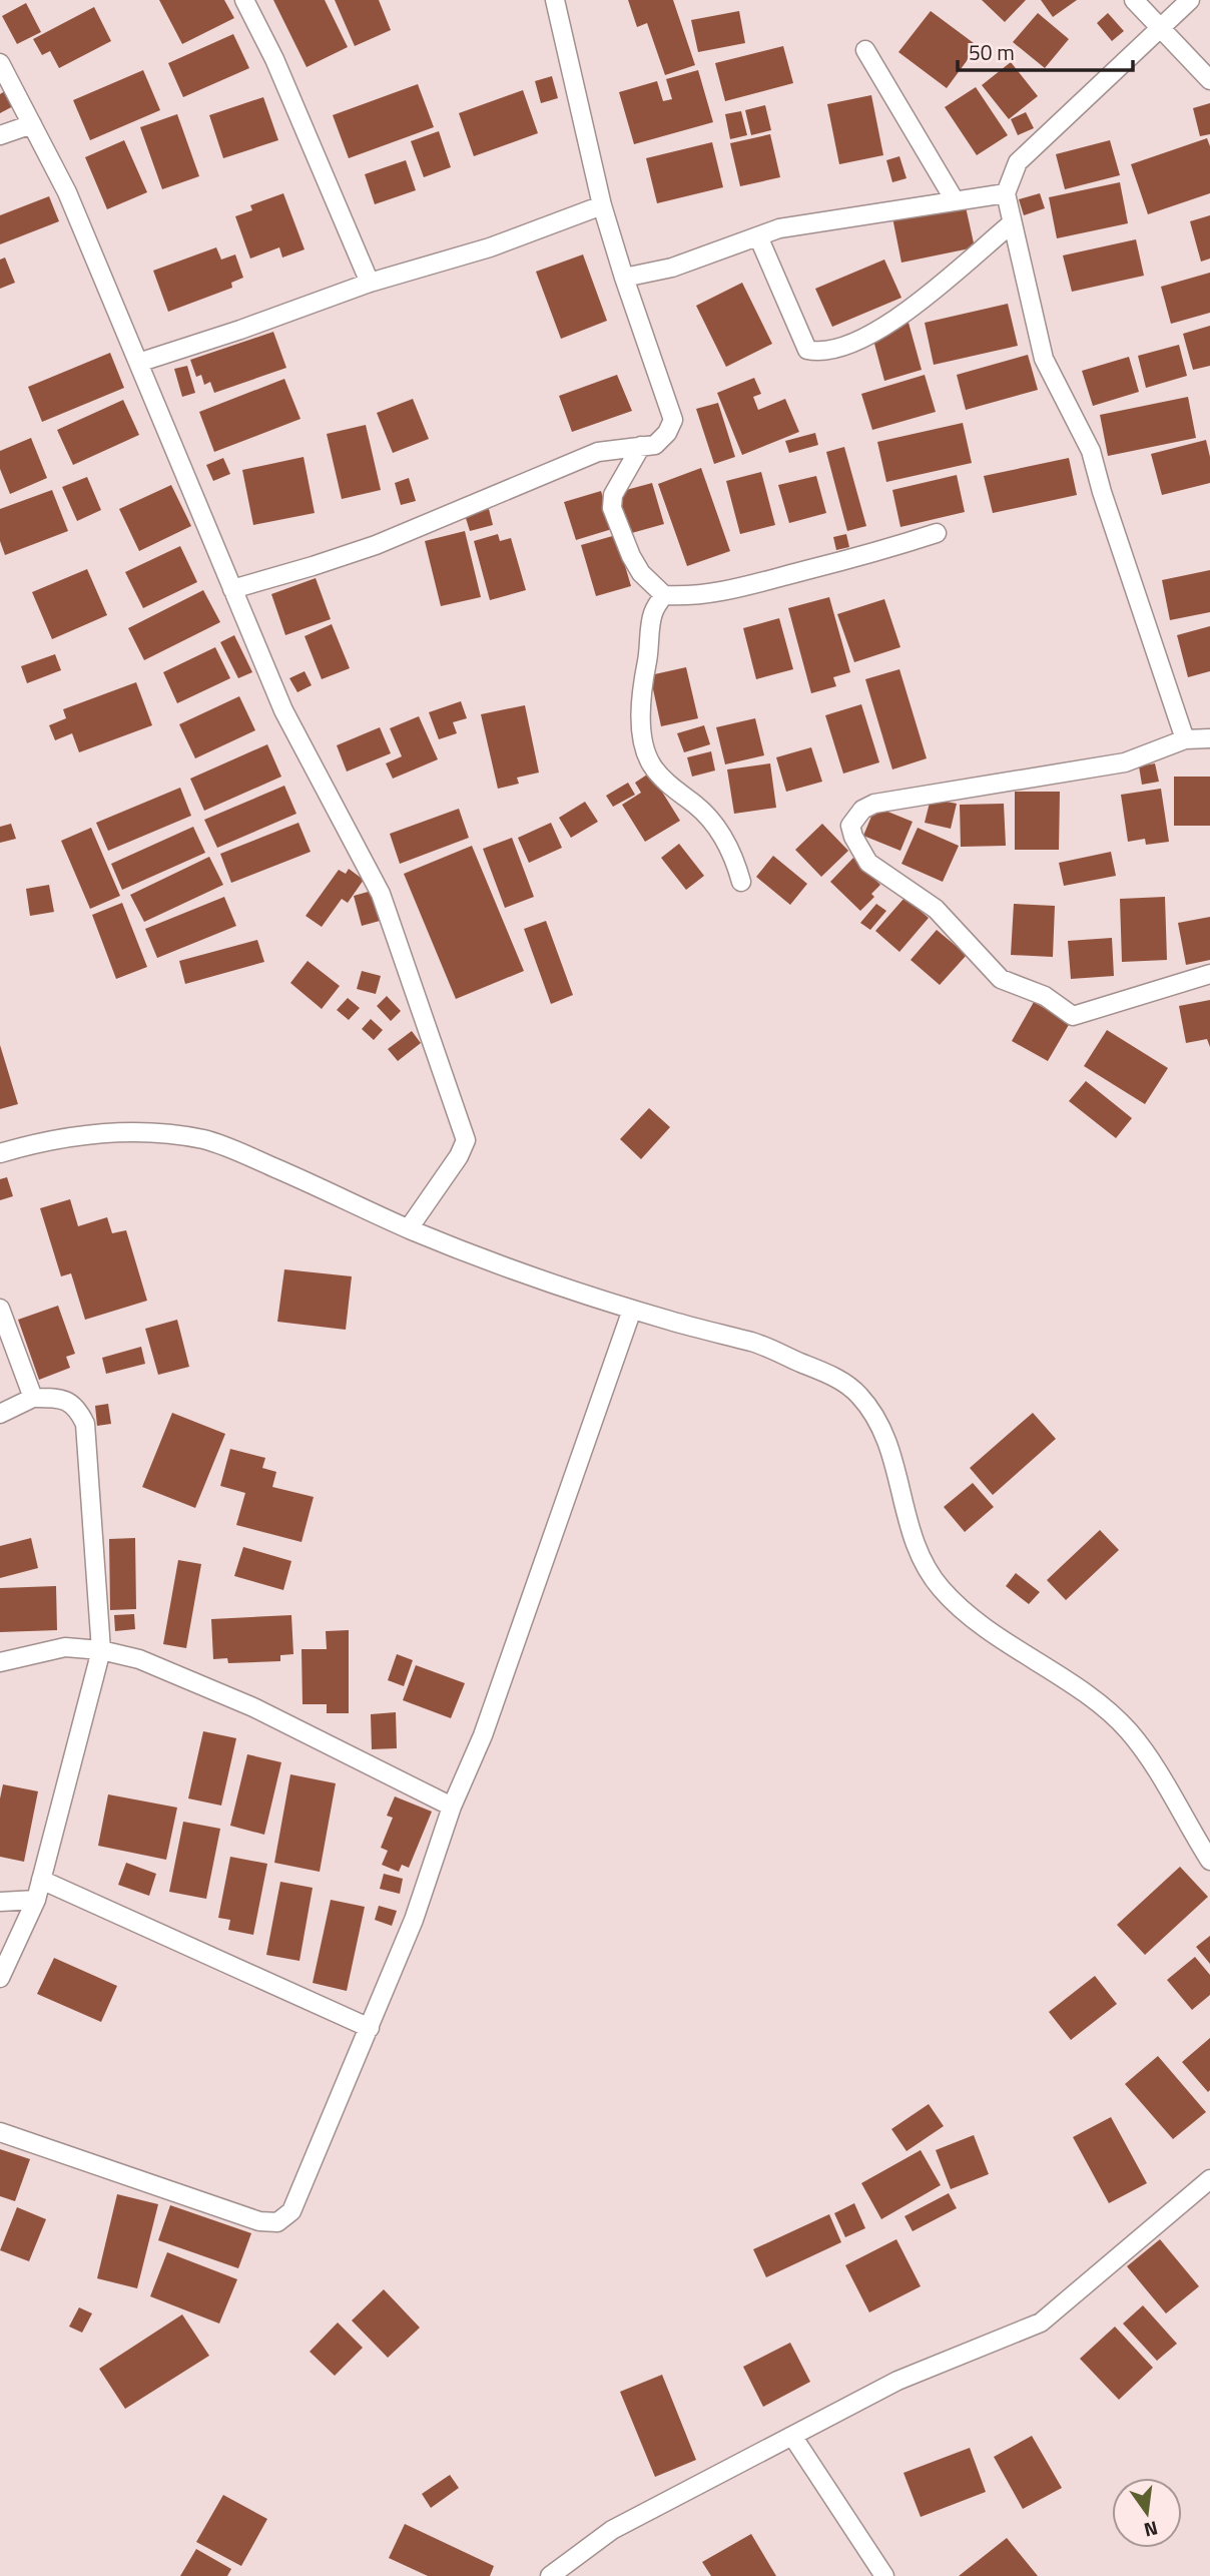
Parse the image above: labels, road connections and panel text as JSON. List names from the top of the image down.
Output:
{
  "scale_bar": "50 m",
  "north": "bottom"
}
